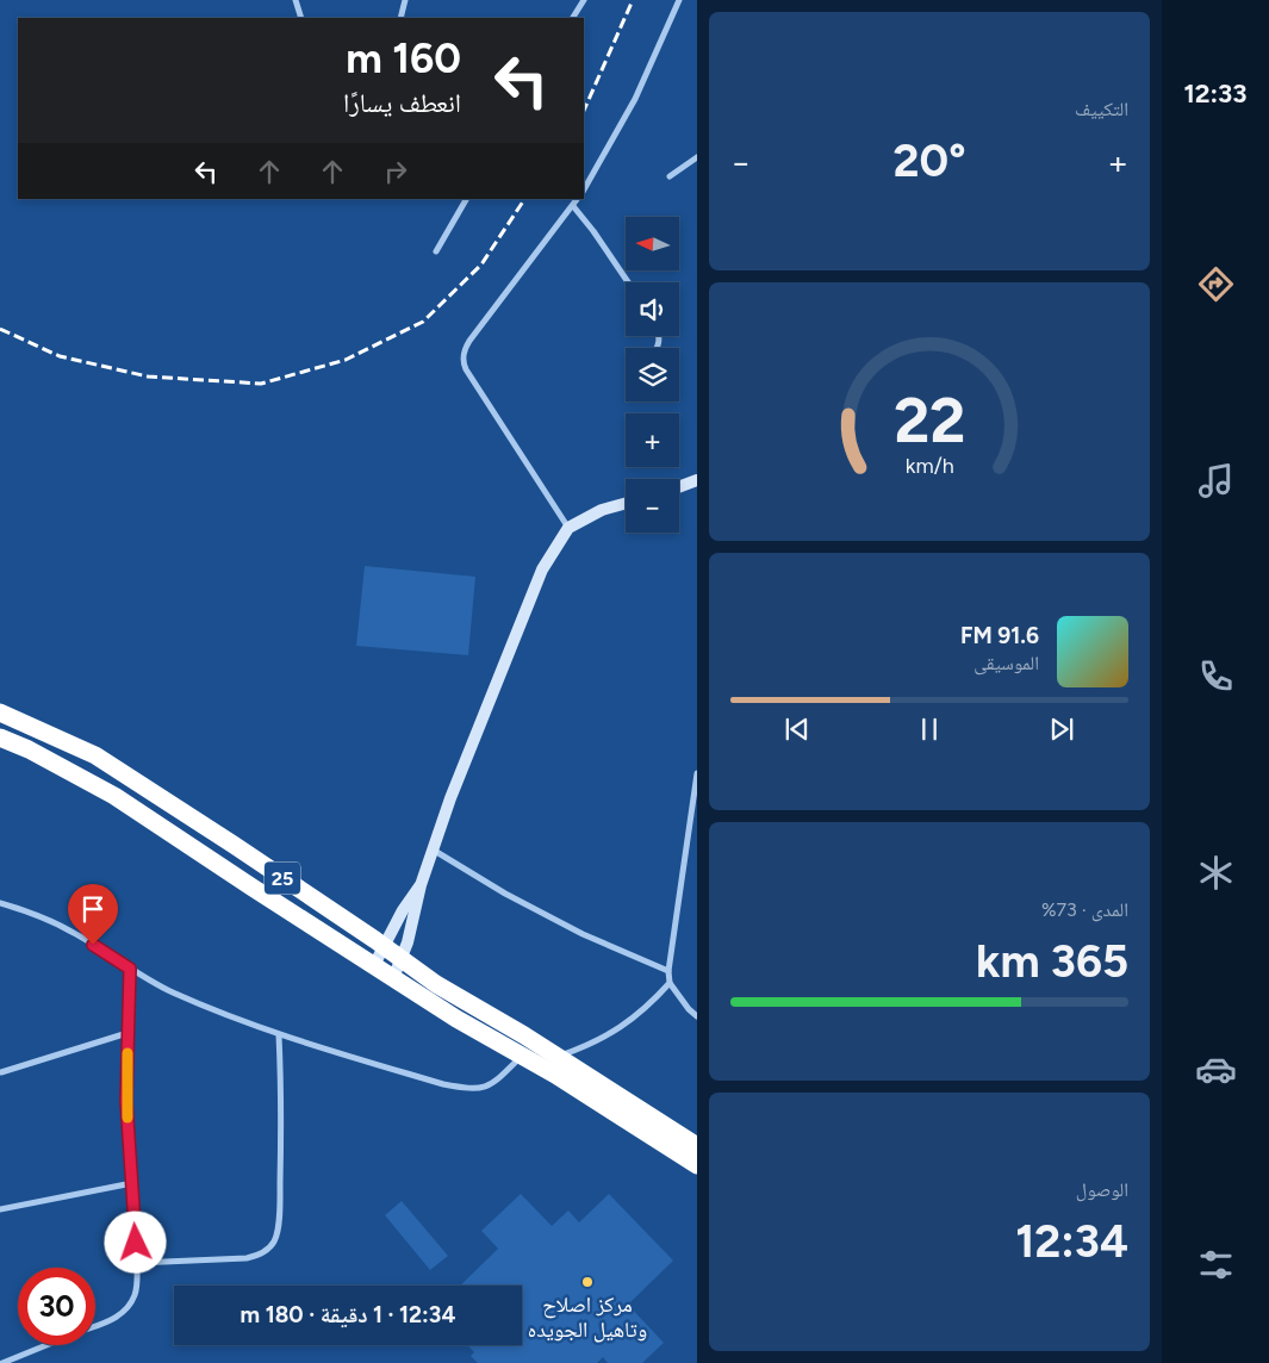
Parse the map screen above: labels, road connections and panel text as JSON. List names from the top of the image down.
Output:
{
  "streets": {
    "highway": ["25"]
  },
  "places": ["مركز اصلاح وتاهيل الجويده"],
  "north": "left",
  "page": {
    "tabs": "12:33",
    "tile": [
      "التكييف",
      ["المدى · 73%", "365 km"],
      ["الوصول", "12:34"]
    ],
    "turn": ["160 m", "انعطف يسارًا"],
    "heat": ["−", "20°", "+"],
    "map_buttons": ["+", "−"],
    "song": ["91.6 FM", "الموسيقى"],
    "limit": "30",
    "trip": "12:34 · 1 دقيقة · 180 m",
    "gauge": ["22", "km/h"]
  }
}
